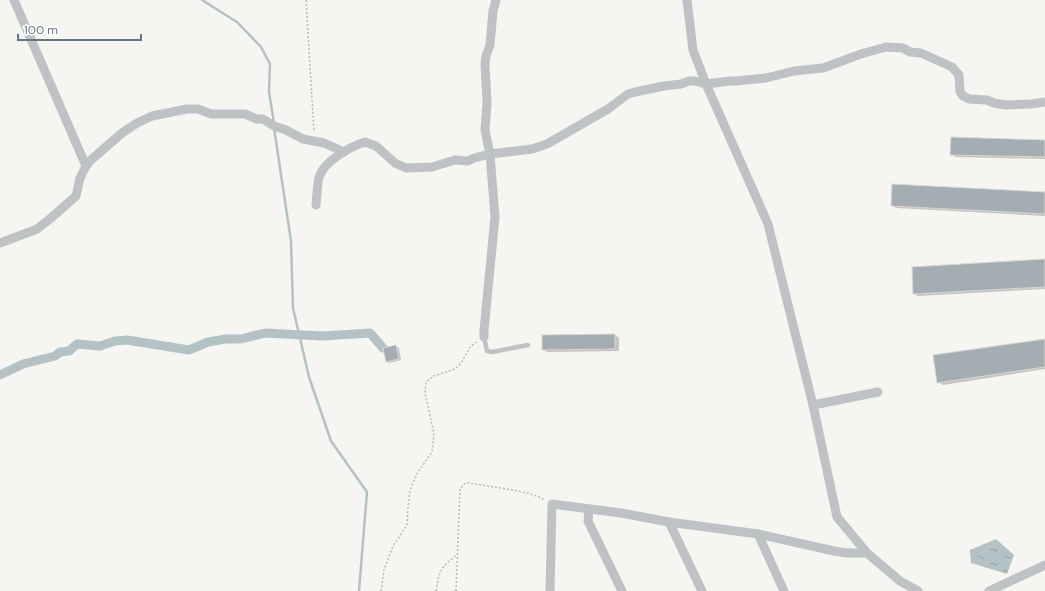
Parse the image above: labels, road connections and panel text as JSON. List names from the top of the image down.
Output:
{
  "scale_bar": "100 m"
}
